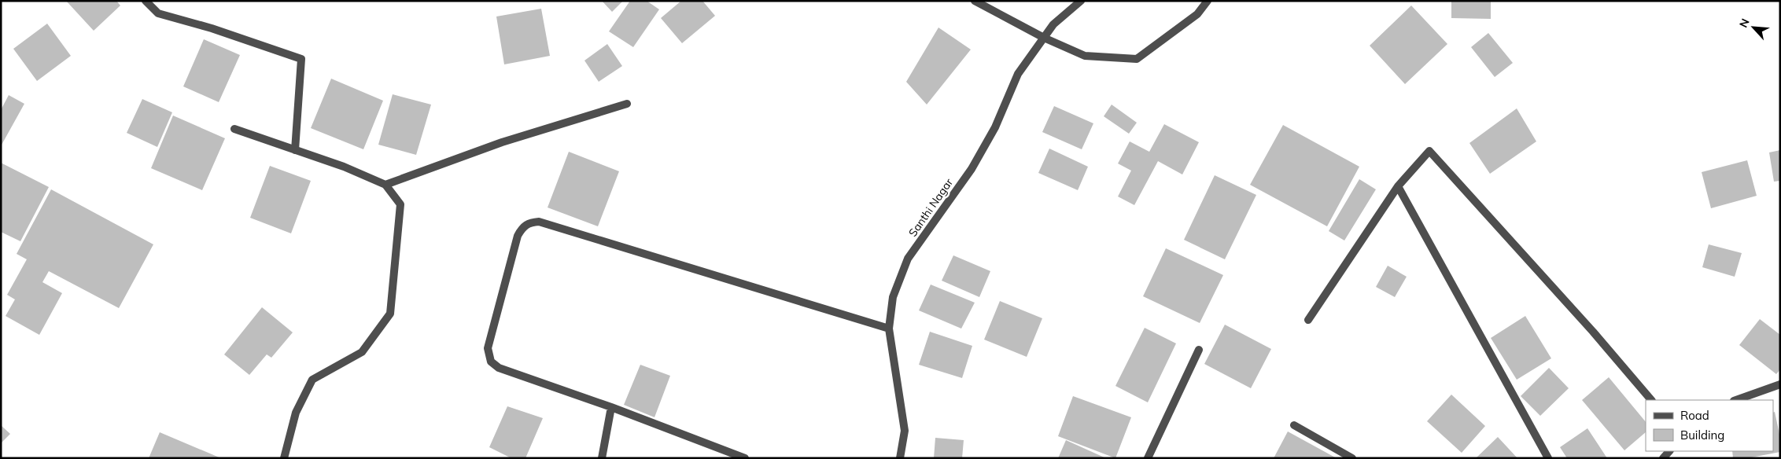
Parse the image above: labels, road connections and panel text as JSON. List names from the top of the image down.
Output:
{
  "streets": {
    "street": ["Santhi Nagar"]
  },
  "legend": ["Road", "Building"],
  "north": "top left"
}
